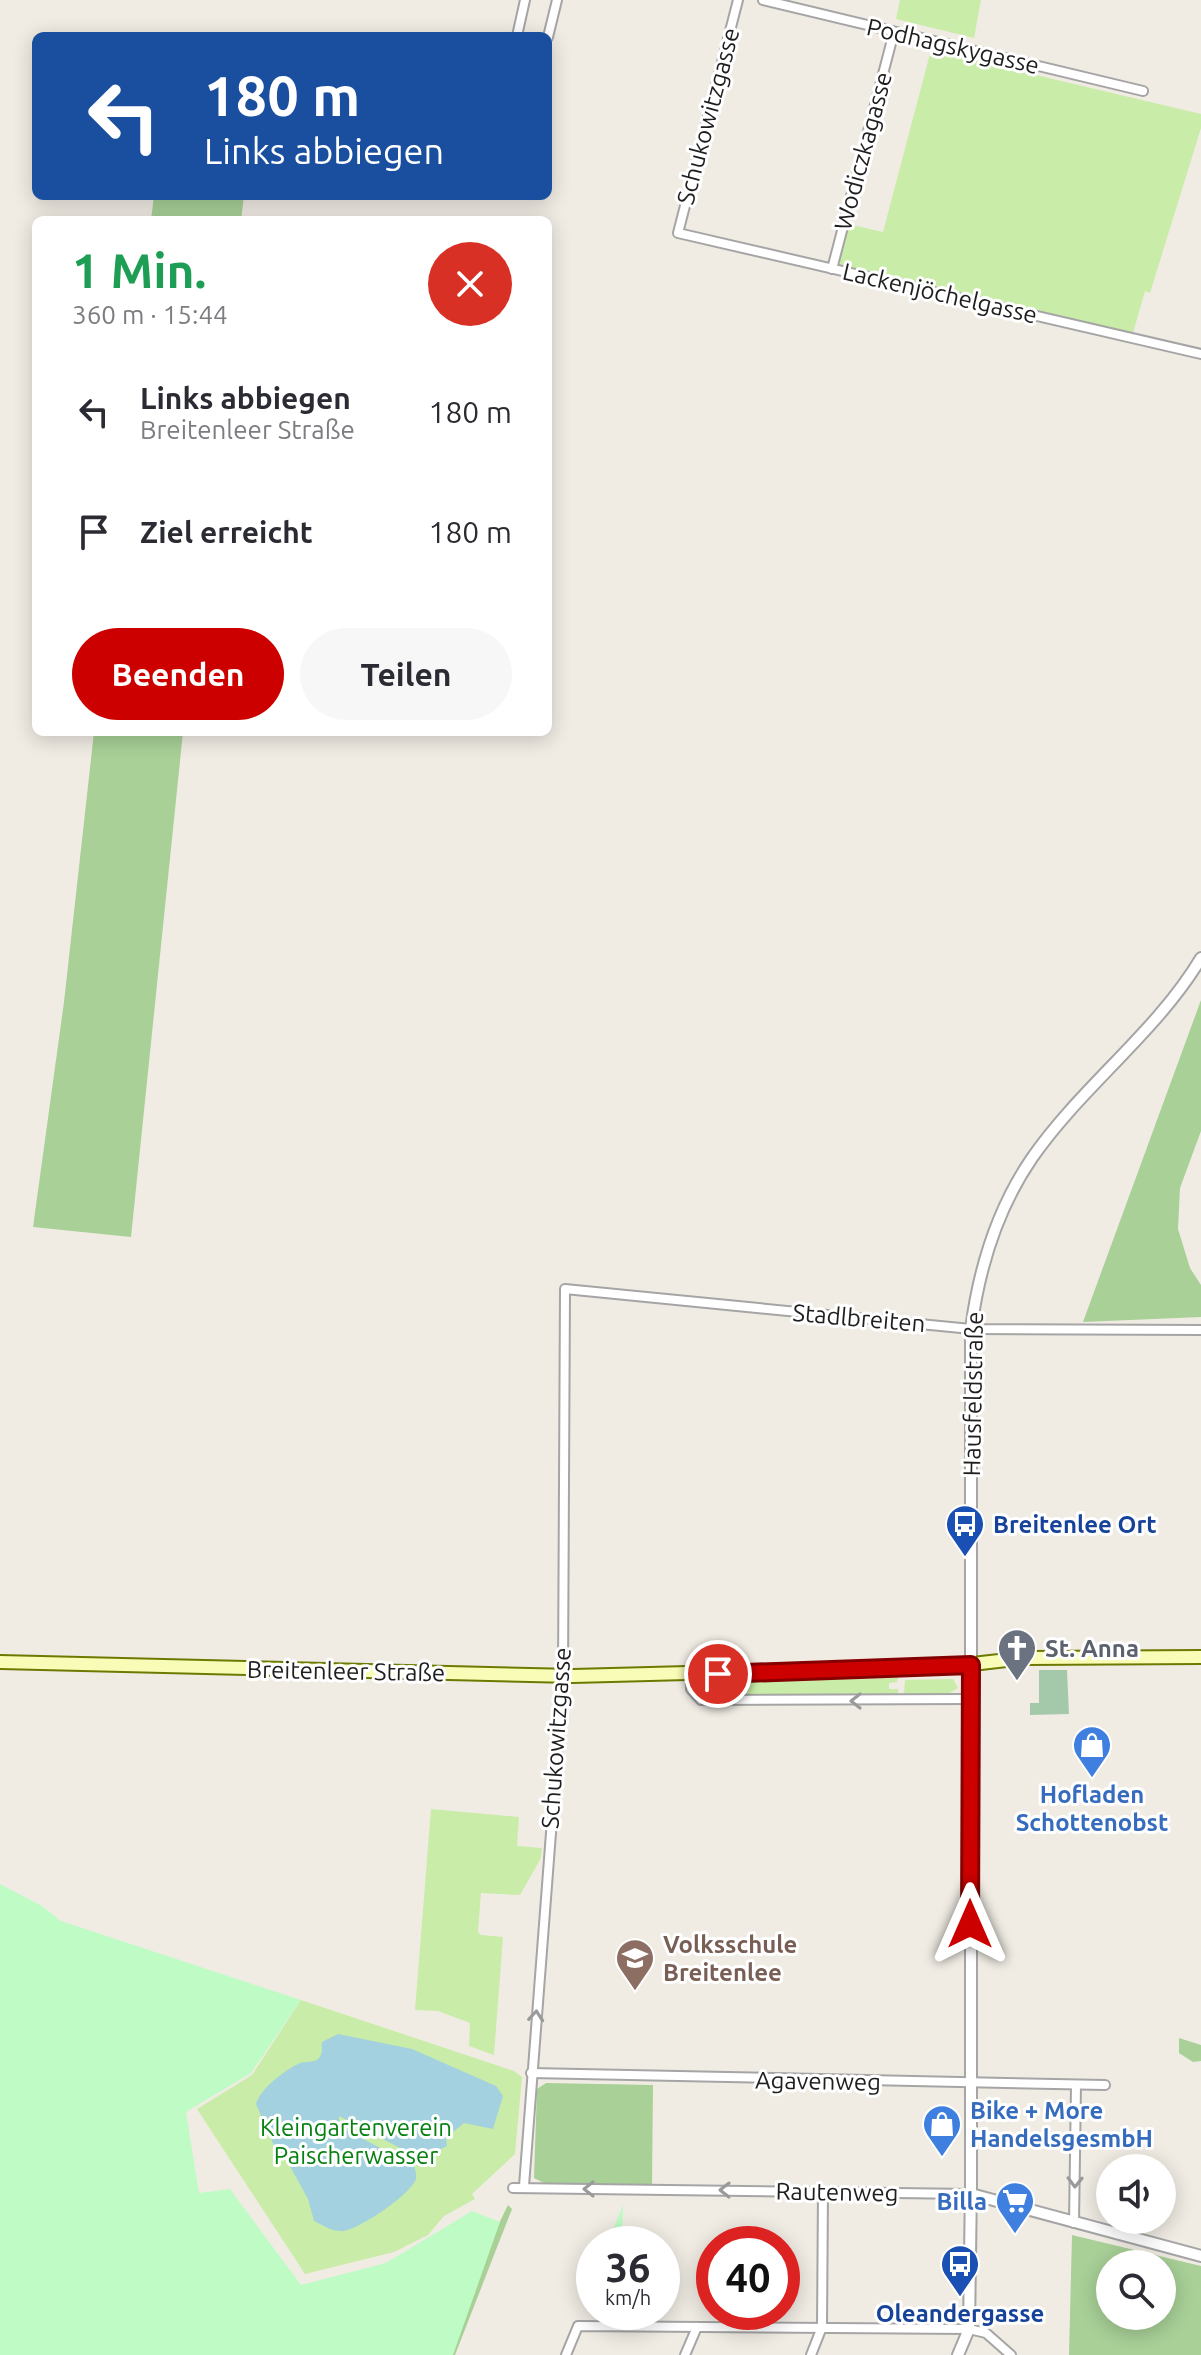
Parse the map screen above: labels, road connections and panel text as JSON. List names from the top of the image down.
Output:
{
  "streets": {
    "main road": ["Breitenleer Straße"],
    "street": [
      "Podhagskygasse",
      "Schukowitzgasse",
      "Wodiczkagasse",
      "Lackenjöchelgasse",
      "Stadlbreiten",
      "Hausfeldstraße",
      "Agavenweg",
      "Rautenweg"
    ]
  },
  "crossings": [
    ["Podhagskygasse", "Wodiczkagasse"],
    ["Schukowitzgasse", "Lackenjöchelgasse"],
    ["Schukowitzgasse", "Stadlbreiten"],
    ["Schukowitzgasse", "Breitenleer Straße"],
    ["Schukowitzgasse", "Agavenweg"],
    ["Schukowitzgasse", "Rautenweg"],
    ["Wodiczkagasse", "Lackenjöchelgasse"],
    ["Stadlbreiten", "Hausfeldstraße"],
    ["Hausfeldstraße", "Breitenleer Straße"]
  ],
  "one_way": ["Rautenweg"],
  "parks": ["Kleingartenverein Paischerwasser"],
  "places": {
    "bus stop": ["Breitenlee Ort", "Oleandergasse"],
    "church": ["St. Anna"],
    "shop": ["Hofladen Schottenobst", "Bike + More HandelsgesmbH"],
    "school or university": ["Volksschule Breitenlee"],
    "supermarket": ["Billa"]
  },
  "page": {
    "turn": ["180 m", "Links abbiegen"],
    "heading": ["1 Min.", "360 m · 15:44"],
    "list": [
      {
        "name": "Links abbiegen",
        "note": "Breitenleer Straße",
        "value": "180 m"
      },
      {
        "name": "Ziel erreicht",
        "value": "180 m"
      }
    ],
    "buttons": ["Beenden", "Teilen"],
    "speed": "36 km/h",
    "limit": "40"
  }
}
